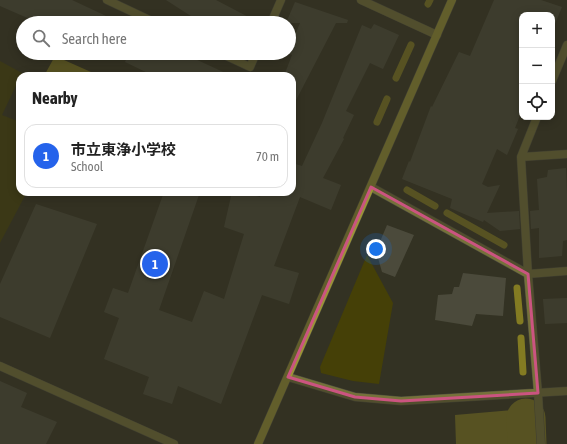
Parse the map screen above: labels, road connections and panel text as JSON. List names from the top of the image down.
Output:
{
  "page": {
    "map_buttons": ["+", "−"],
    "search": "Search here",
    "heading": "Nearby",
    "list": [
      {
        "mark": "1",
        "name": "市立東浄小学校",
        "note": "School",
        "value": "70 m"
      }
    ],
    "pins": "1"
  }
}
